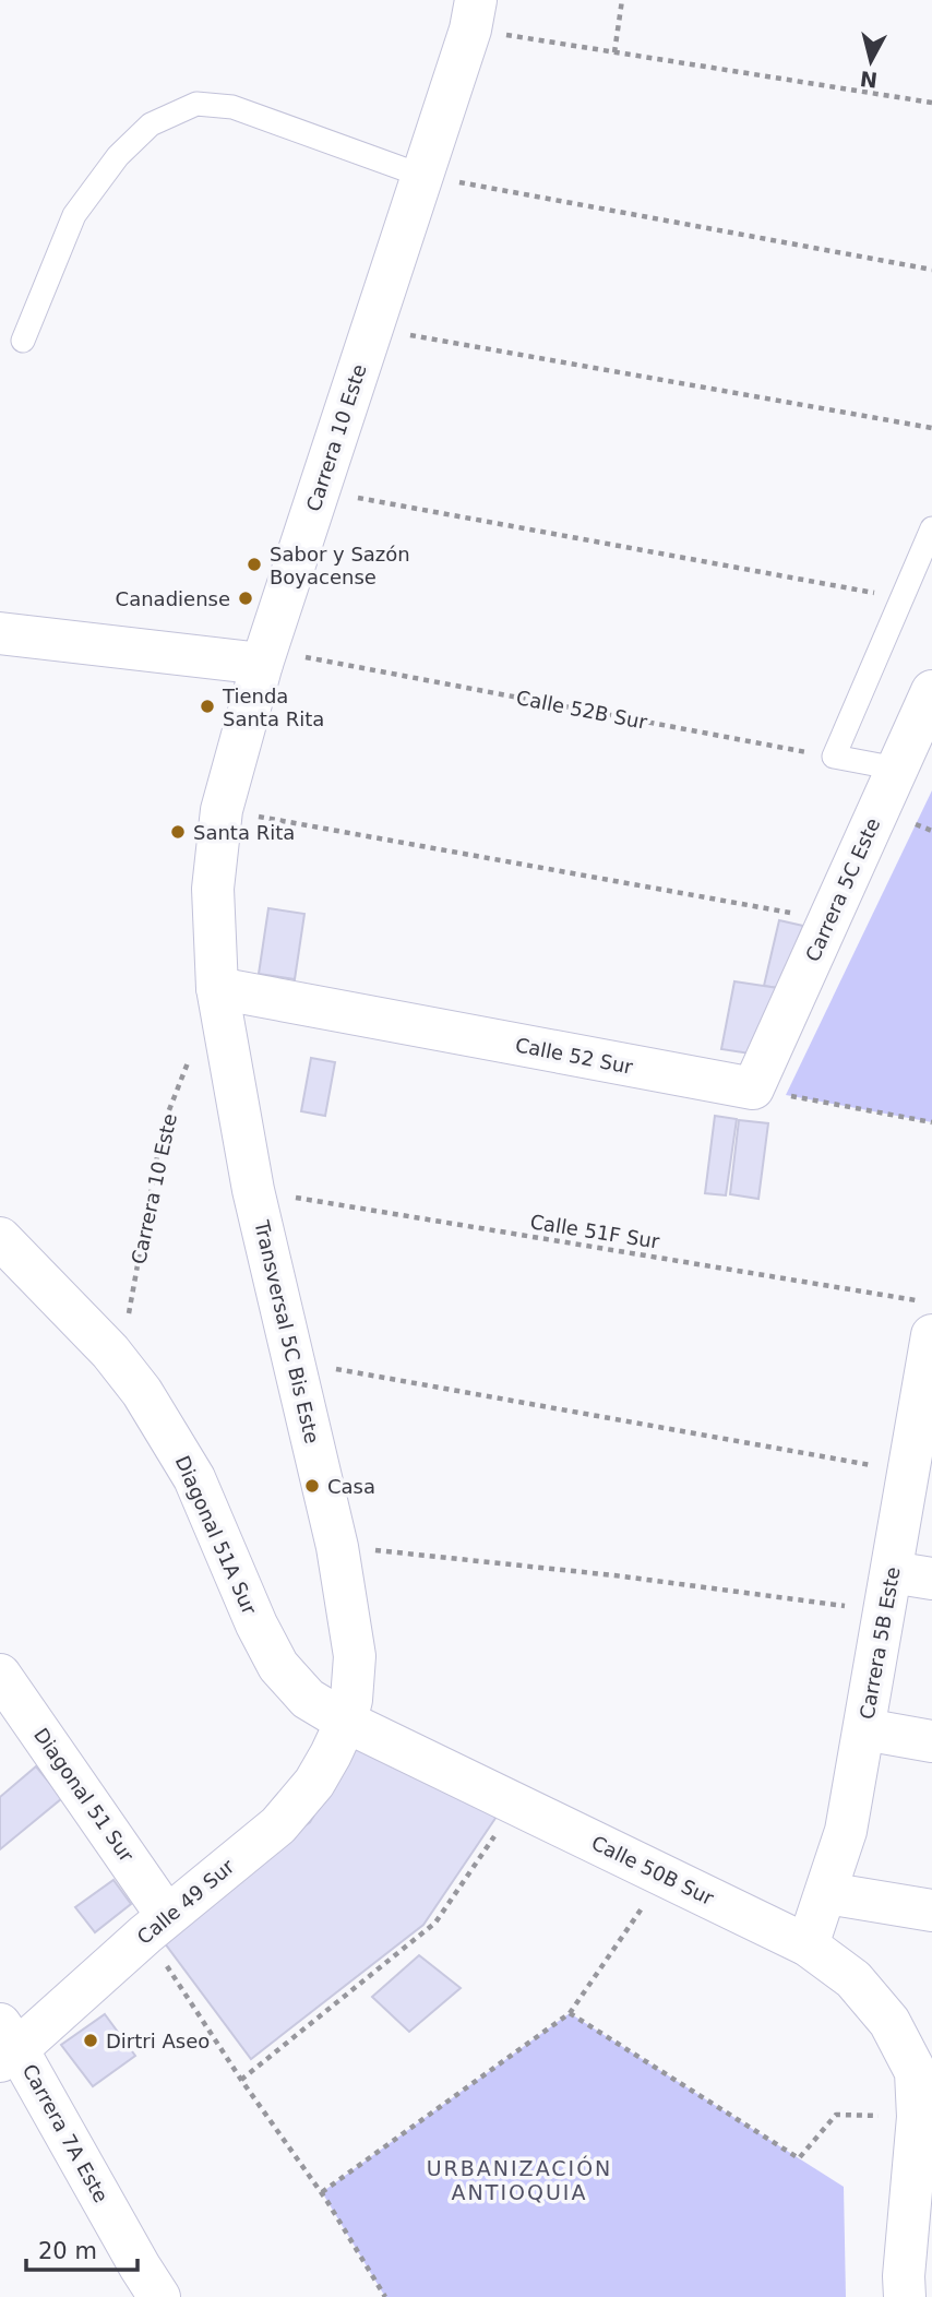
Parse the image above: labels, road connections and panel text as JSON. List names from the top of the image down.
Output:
{
  "streets": {
    "street": [
      "Carrera 10 Este",
      "Carrera 5C Este",
      "Calle 52 Sur",
      "Transversal 5C Bis Este",
      "Diagonal 51A Sur",
      "Carrera 5B Este",
      "Diagonal 51 Sur",
      "Calle 50B Sur",
      "Calle 49 Sur",
      "Carrera 7A Este"
    ],
    "path": ["Calle 52B Sur", "Calle 51F Sur"]
  },
  "crossings": [
    ["Carrera 10 Este", "Calle 52B Sur"],
    ["Carrera 10 Este", "Calle 52 Sur"],
    ["Carrera 10 Este", "Transversal 5C Bis Este"],
    ["Carrera 10 Este", "Diagonal 51A Sur"],
    ["Carrera 5C Este", "Calle 52 Sur"],
    ["Calle 52 Sur", "Transversal 5C Bis Este"],
    ["Calle 51F Sur", "Transversal 5C Bis Este"],
    ["Calle 51F Sur", "Carrera 5B Este"],
    ["Transversal 5C Bis Este", "Diagonal 51A Sur"],
    ["Transversal 5C Bis Este", "Calle 50B Sur"],
    ["Transversal 5C Bis Este", "Calle 49 Sur"],
    ["Diagonal 51A Sur", "Calle 50B Sur"],
    ["Diagonal 51A Sur", "Calle 49 Sur"],
    ["Carrera 5B Este", "Calle 50B Sur"],
    ["Diagonal 51 Sur", "Calle 49 Sur"],
    ["Calle 50B Sur", "Calle 49 Sur"],
    ["Calle 49 Sur", "Carrera 7A Este"]
  ],
  "districts": ["URBANIZACIÓN ANTIOQUIA"],
  "places": [
    "Sabor y Sazón Boyacense",
    "Canadiense",
    "Tienda Santa Rita",
    "Santa Rita",
    "Casa",
    "Dirtri Aseo"
  ],
  "scale_bar": "20 m",
  "north": "bottom"
}
